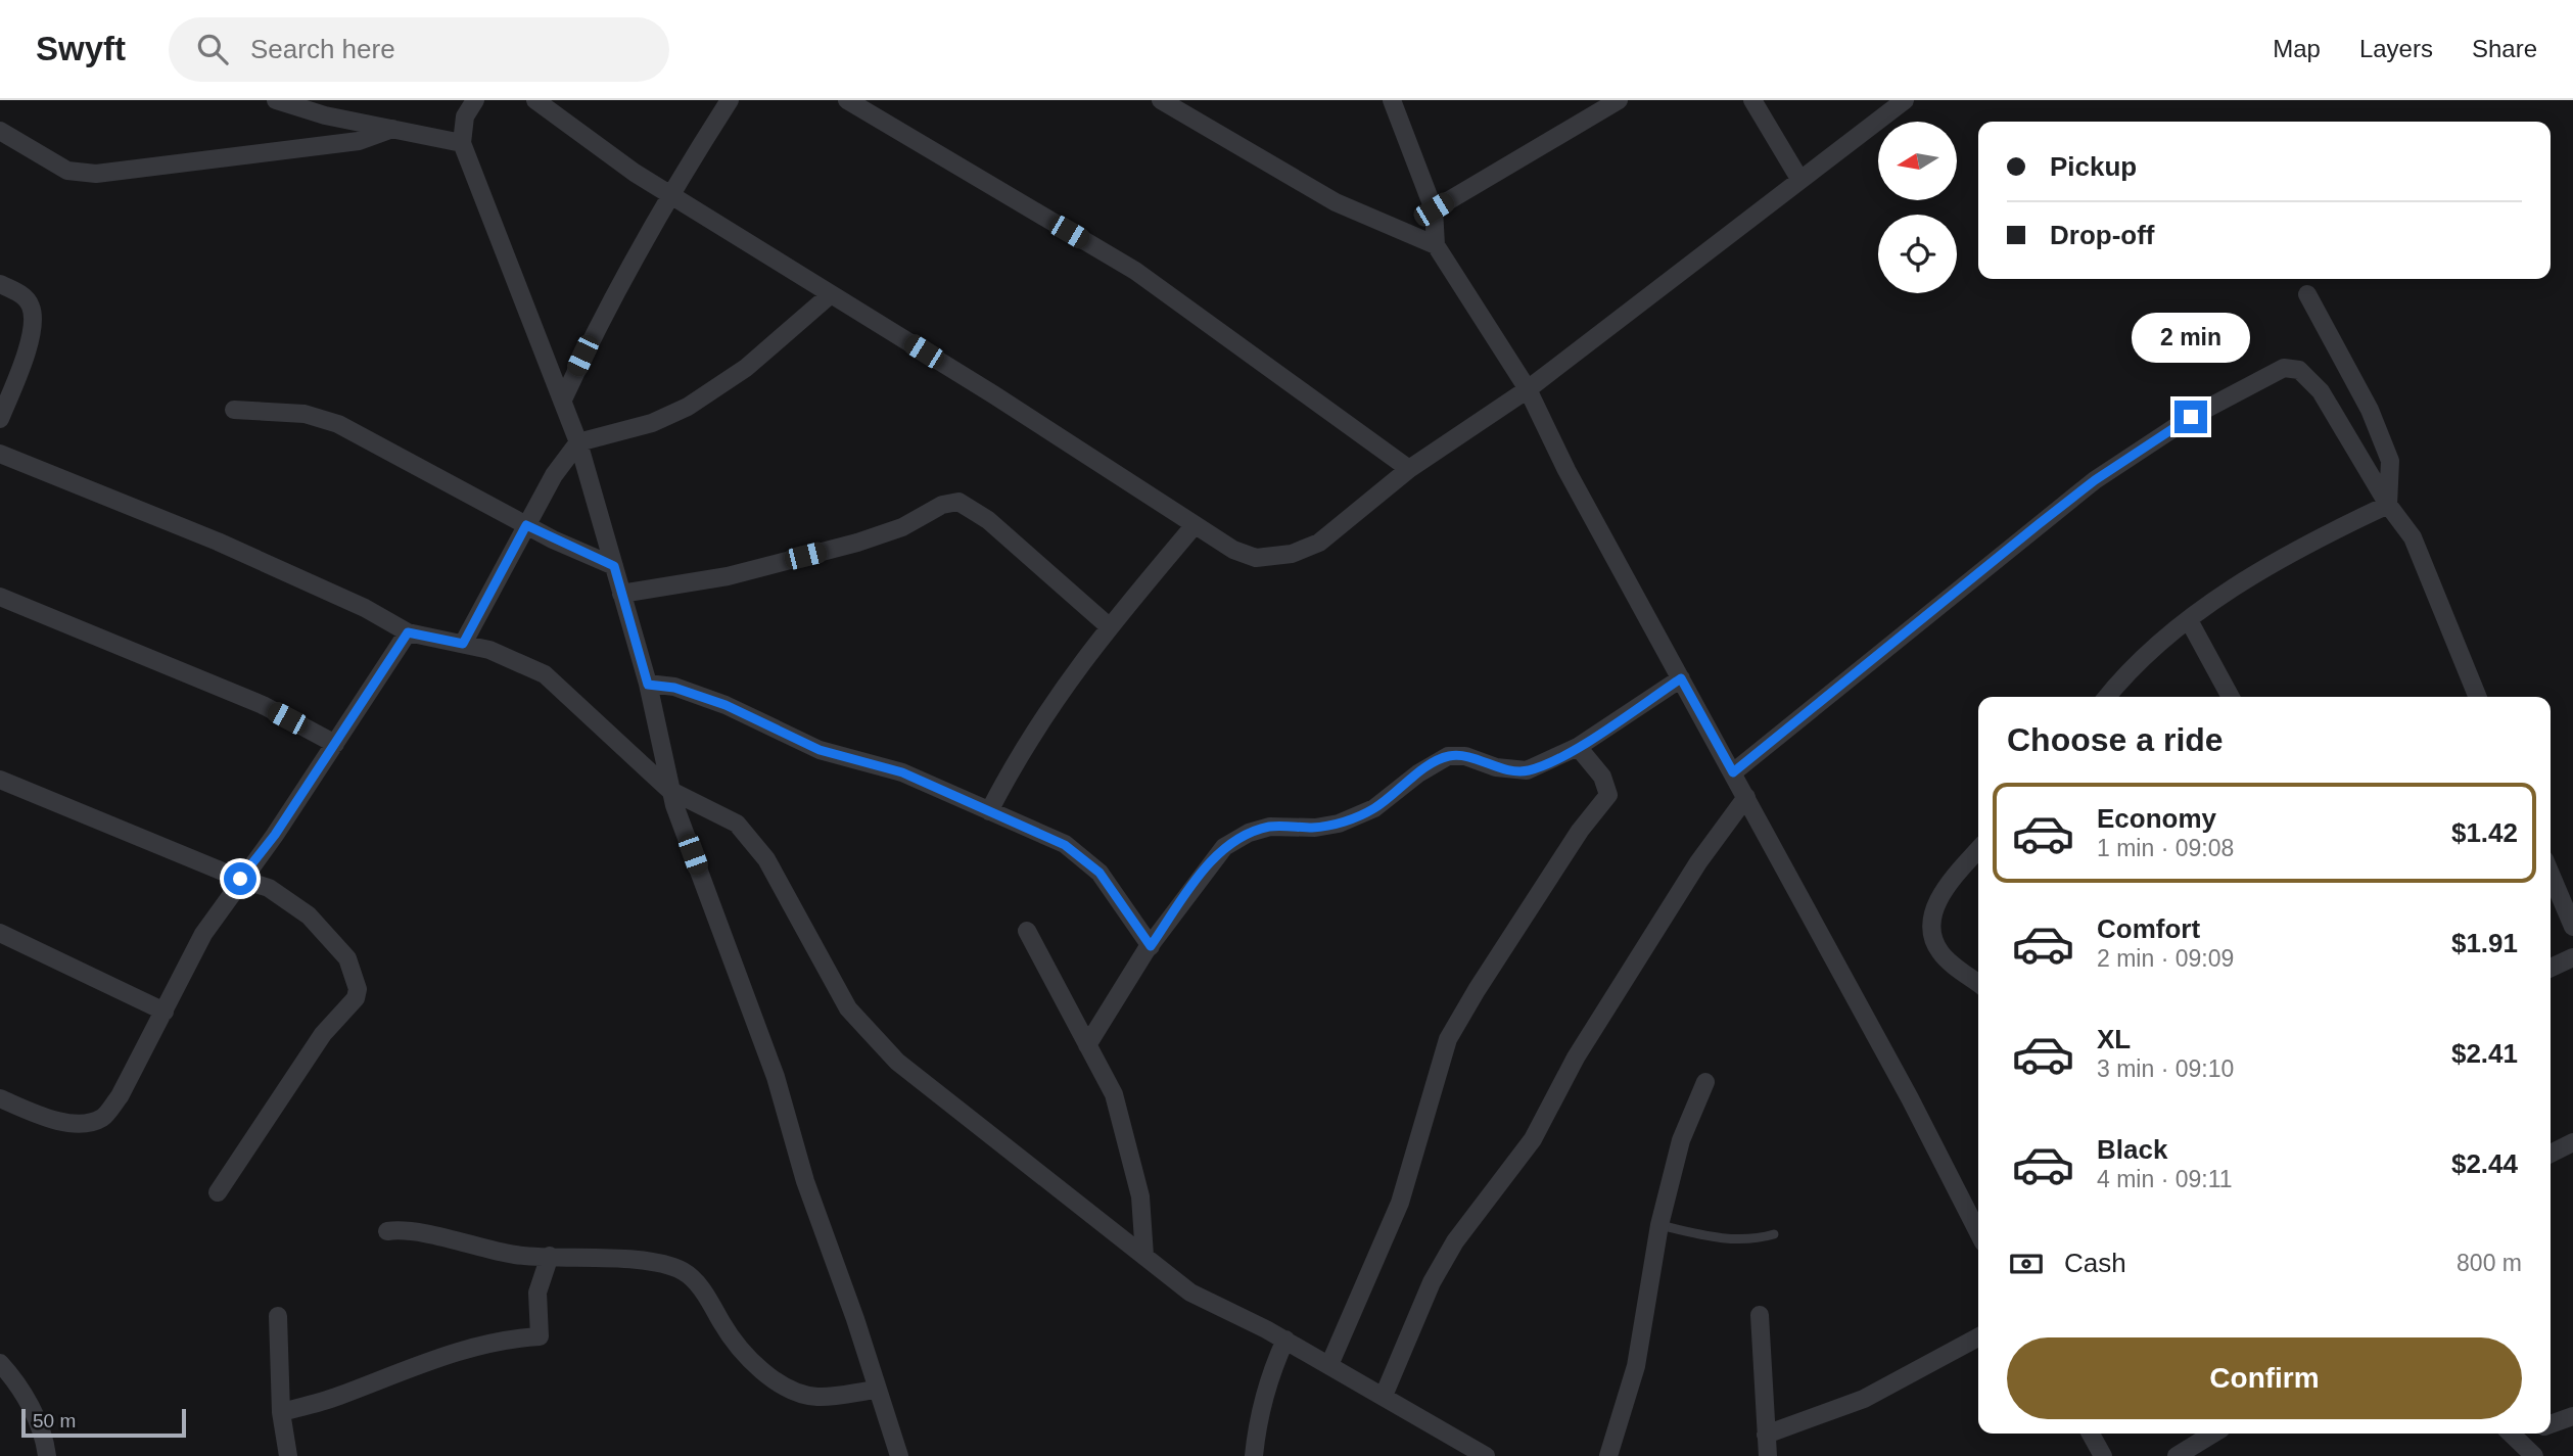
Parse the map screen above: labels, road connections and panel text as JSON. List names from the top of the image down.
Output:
{
  "scale_bar": "50 m",
  "north": "left",
  "page": {
    "header": "Swyft",
    "search": "Search here",
    "nav": ["Map", "Layers", "Share"],
    "banner": ["Pickup", "Drop-off"],
    "bubble": "2 min",
    "heading": "Choose a ride",
    "list": [
      {
        "name": "Economy",
        "note": "1 min · 09:08",
        "value": "$1.42"
      },
      {
        "name": "Comfort",
        "note": "2 min · 09:09",
        "value": "$1.91"
      },
      {
        "name": "XL",
        "note": "3 min · 09:10",
        "value": "$2.41"
      },
      {
        "name": "Black",
        "note": "4 min · 09:11",
        "value": "$2.44"
      }
    ],
    "pay": ["Cash", "800 m"],
    "buttons": "Confirm",
    "scale": "50 m"
  }
}
